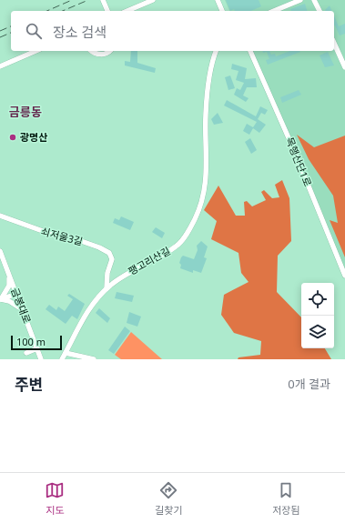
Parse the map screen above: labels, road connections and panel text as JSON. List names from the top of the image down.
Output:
{
  "streets": {
    "street": [
      "목행산단1로",
      "쇠저울3길",
      "팽고리산길",
      "금봉대로"
    ]
  },
  "crossings": [
    ["쇠저울3길", "팽고리산길"]
  ],
  "districts": ["금릉동"],
  "places": ["광명산"],
  "scale_bar": "100 m",
  "page": {
    "search": "장소 검색",
    "scale": "100 m",
    "heading": ["주변", "0개 결과"],
    "nav": ["지도", "길찾기", "저장됨"]
  }
}
